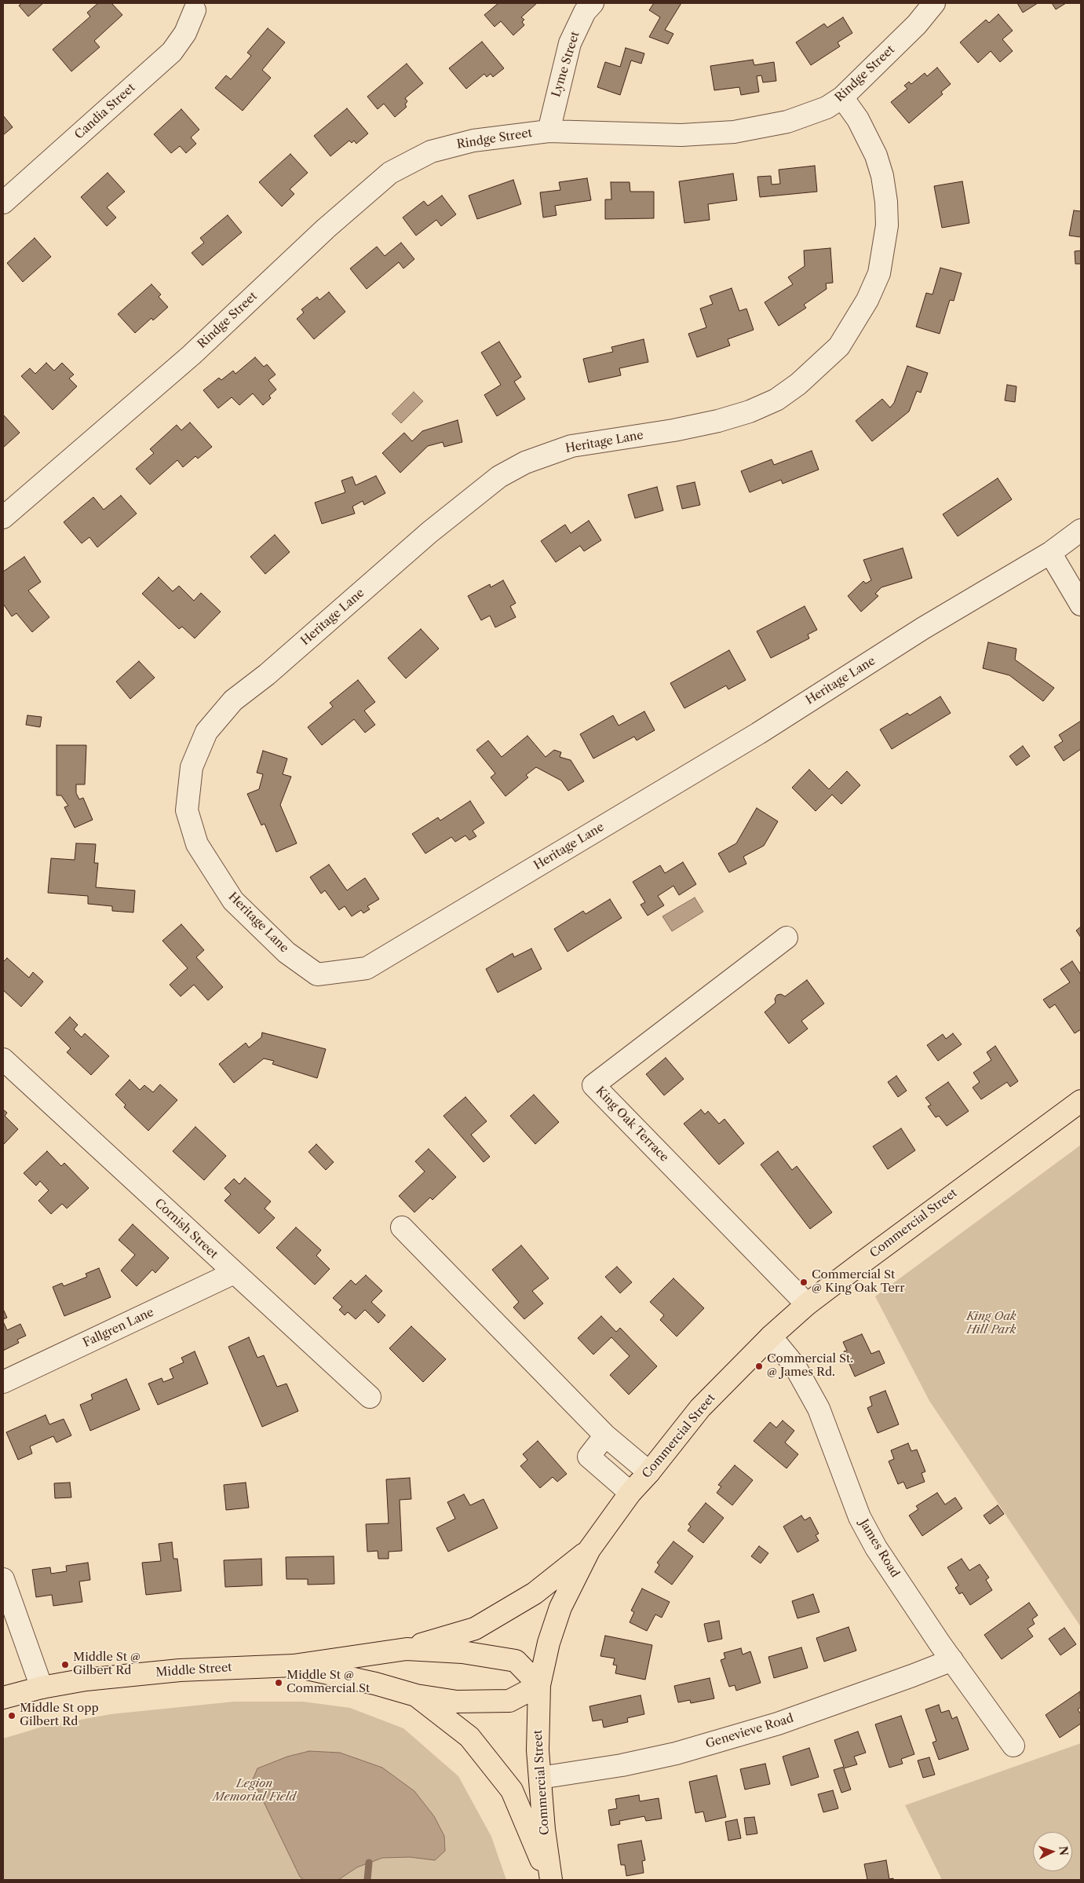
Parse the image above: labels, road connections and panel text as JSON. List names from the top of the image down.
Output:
{
  "streets": {
    "main road": ["Commercial Street", "Middle Street"],
    "street": [
      "Lyme Street",
      "Rindge Street",
      "Candia Street",
      "Heritage Lane",
      "King Oak Terrace",
      "Cornish Street",
      "Fallgren Lane",
      "James Road",
      "Genevieve Road"
    ]
  },
  "crossings": [
    ["Lyme Street", "Rindge Street"],
    ["Rindge Street", "Heritage Lane"],
    ["King Oak Terrace", "Commercial Street"],
    ["Commercial Street", "James Road"],
    ["Commercial Street", "Genevieve Road"],
    ["Cornish Street", "Fallgren Lane"],
    ["James Road", "Genevieve Road"]
  ],
  "parks": ["King Oak Hill Park", "Legion Memorial Field"],
  "places": [
    "Commercial St @ King Oak Terr",
    "Commercial St. @ James Rd.",
    "Middle St @ Gilbert Rd",
    "Middle St @ Commercial St",
    "Middle St opp Gilbert Rd"
  ],
  "north": "right"
}
